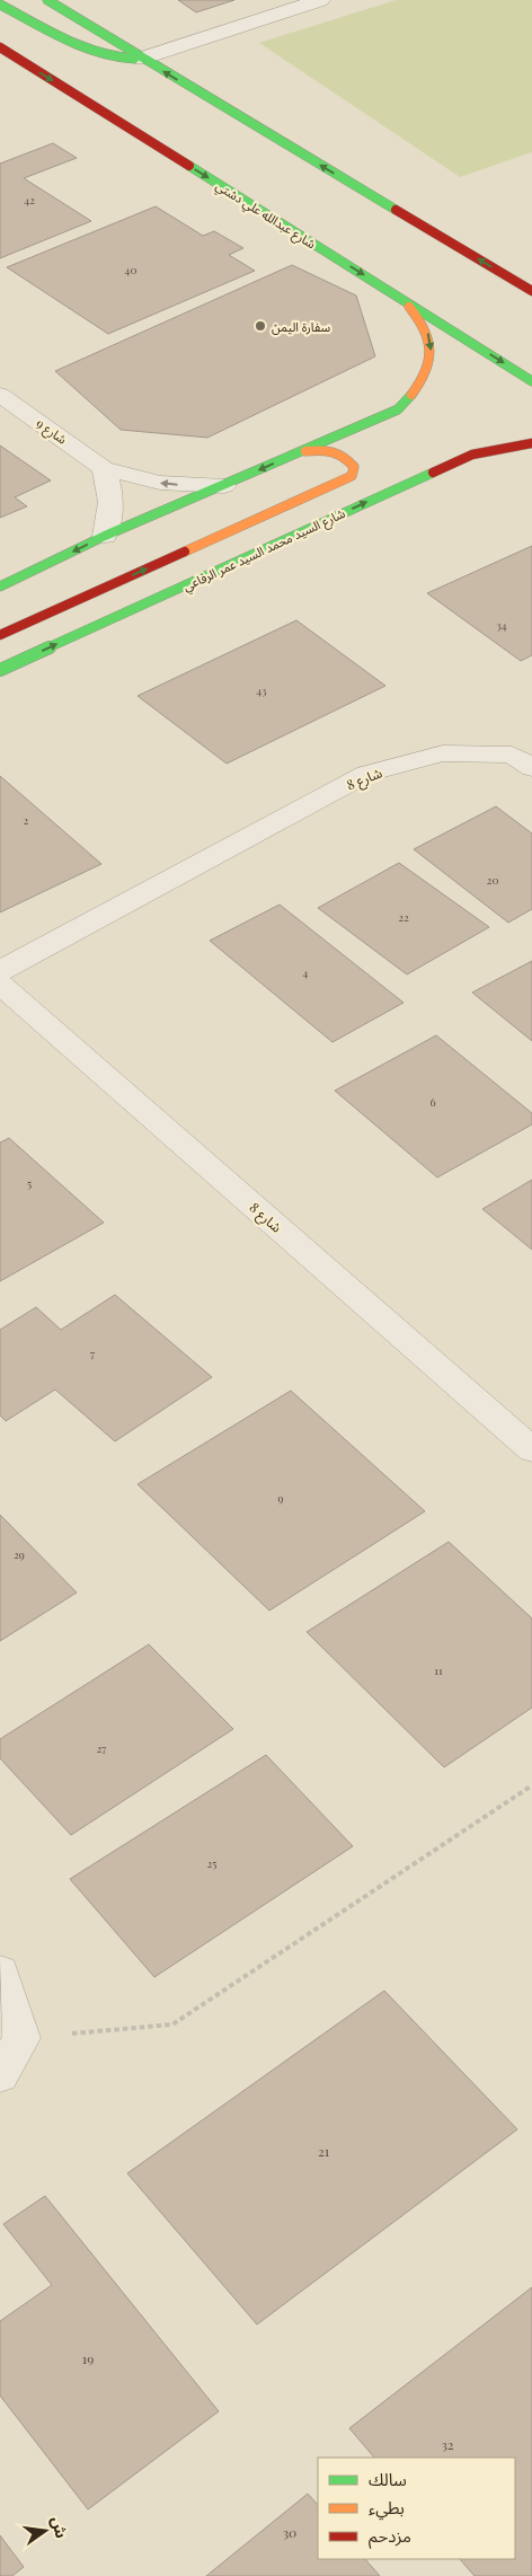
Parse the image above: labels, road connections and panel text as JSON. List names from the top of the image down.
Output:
{
  "streets": {
    "main road": ["شارع عبدالله علي دشتي", "شارع السيد محمد السيد عمر الرفاعي"],
    "street": ["شارع 9", "شارع 8"]
  },
  "one_way": ["شارع 9"],
  "places": ["سفارة اليمن"],
  "house_numbers": [
    "42",
    "40",
    "34",
    "43",
    "2",
    "20",
    "22",
    "4",
    "6",
    "5",
    "7",
    "9",
    "29",
    "11",
    "27",
    "25",
    "21",
    "19",
    "32",
    "30"
  ],
  "legend": ["سالك", "بطيء", "مزدحم"],
  "north": "right"
}
